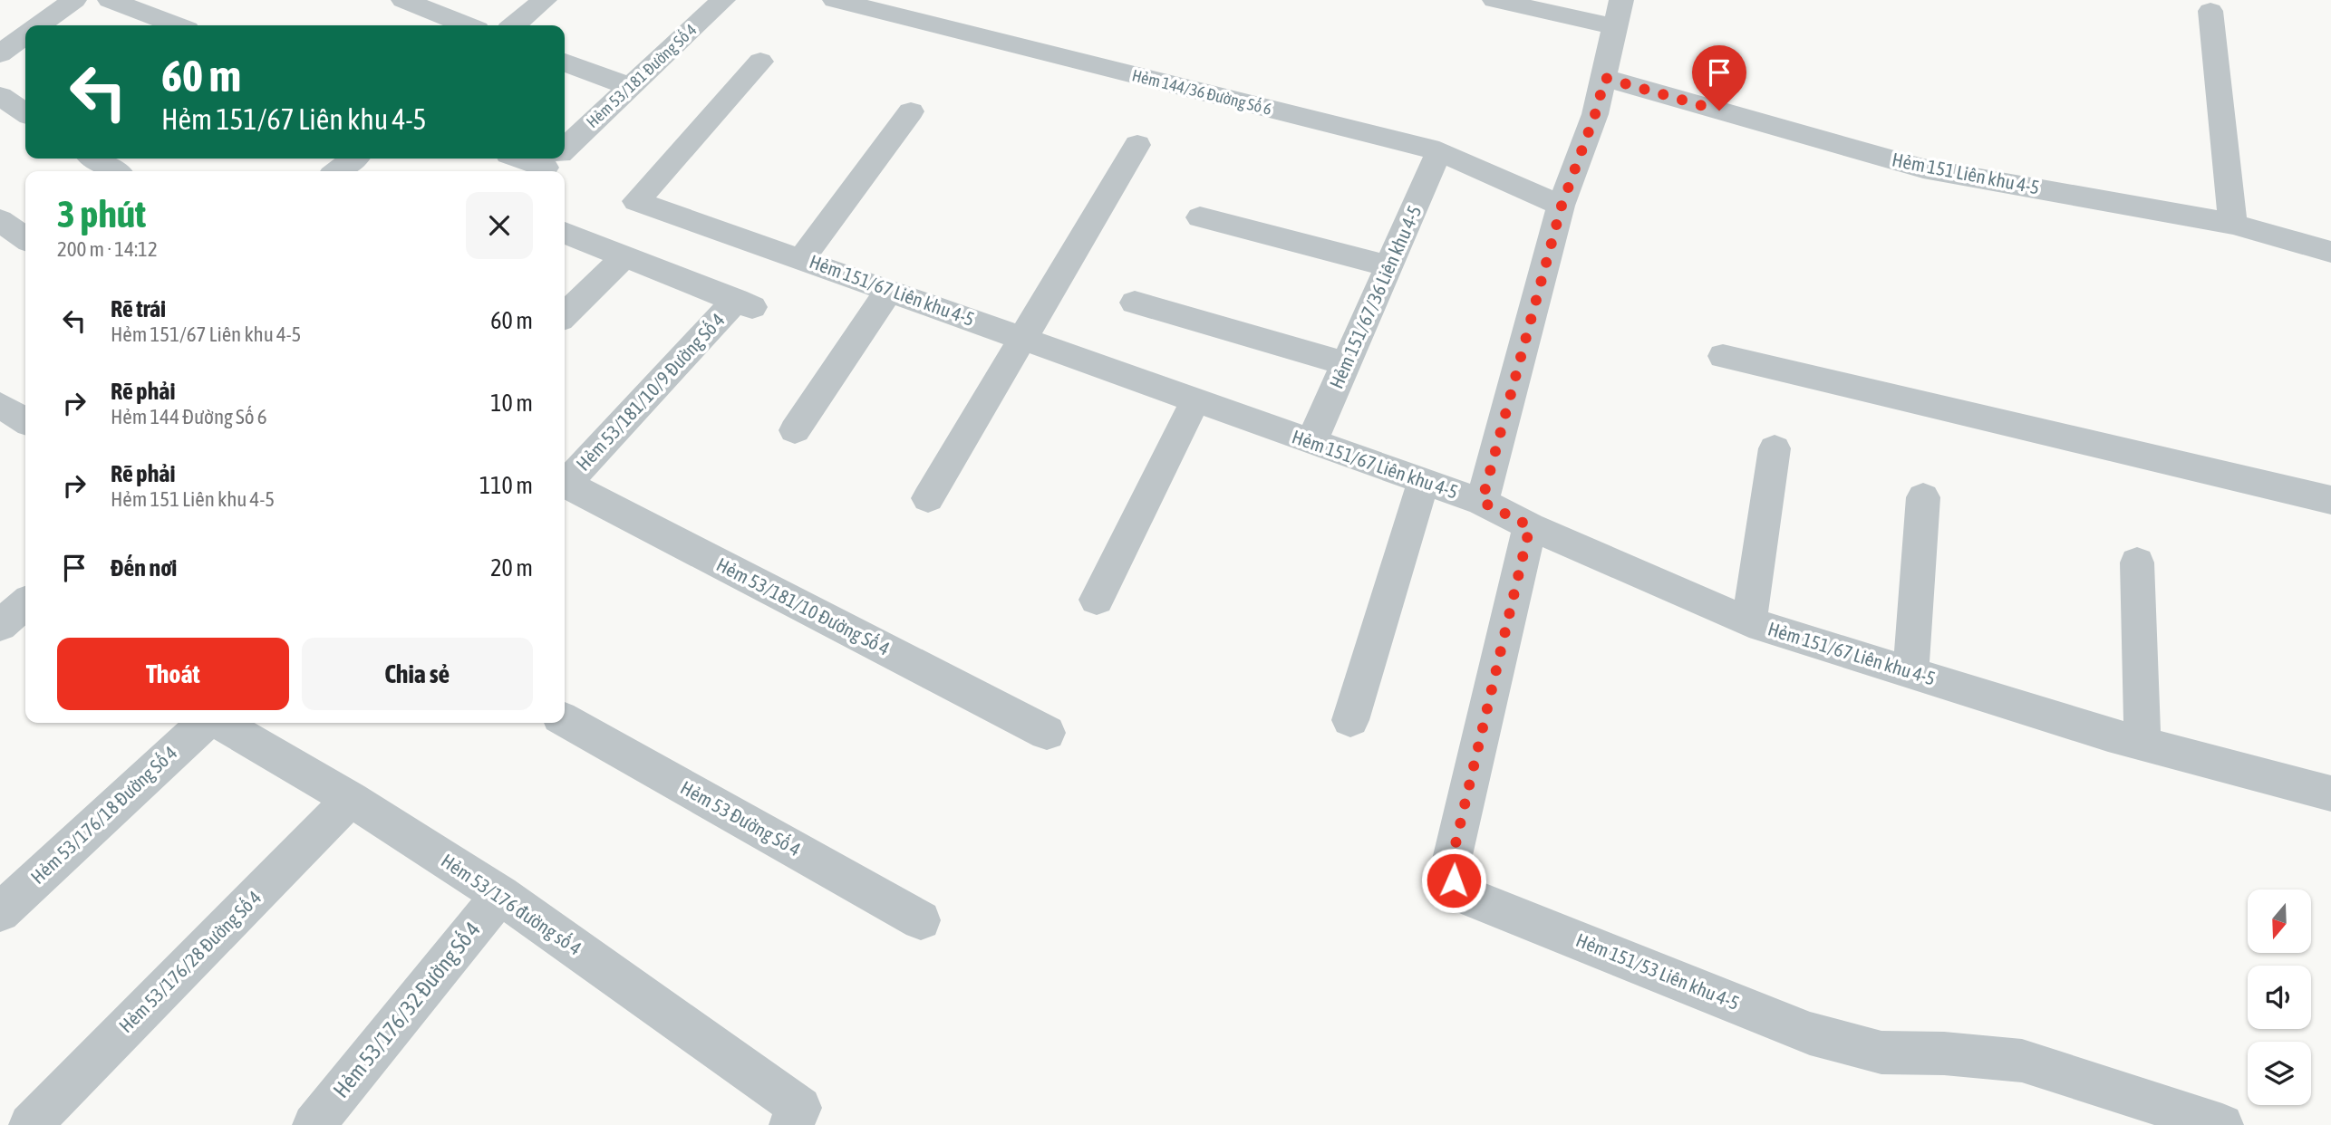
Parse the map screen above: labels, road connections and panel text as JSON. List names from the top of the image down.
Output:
{
  "streets": {
    "street": [
      "Hẻm 53/181 Đường Số 4",
      "Hẻm 144/36 Đường Số 6",
      "Hẻm 151 Liên khu 4-5",
      "Hẻm 151/67 Liên khu 4-5",
      "Hẻm 151/67/36 Liên khu 4-5",
      "Hẻm 53/181/10/9 Đường Số 4",
      "Hẻm 53/181/10 Đường Số 4",
      "Hẻm 53/176/18 Đường Số 4",
      "Hẻm 53 Đường Số 4",
      "Hẻm 53/176 đường số 4",
      "Hẻm 53/176/28 Đường Số 4",
      "Hẻm 151/53 Liên khu 4-5",
      "Hẻm 53/176/32 Đường Số 4"
    ]
  },
  "crossings": [
    ["Hẻm 144/36 Đường Số 6", "Hẻm 151/67/36 Liên khu 4-5"],
    ["Hẻm 151/67 Liên khu 4-5", "Hẻm 151/67/36 Liên khu 4-5"],
    ["Hẻm 151/67 Liên khu 4-5", "Hẻm 151/53 Liên khu 4-5"],
    ["Hẻm 53/176 đường số 4", "Hẻm 53/176/28 Đường Số 4"],
    ["Hẻm 53/176 đường số 4", "Hẻm 53/176/32 Đường Số 4"]
  ],
  "north": "bottom",
  "page": {
    "turn": ["60 m", "Hẻm 151/67 Liên khu 4-5"],
    "heading": ["3 phút", "200 m · 14:12"],
    "list": [
      {
        "name": "Rẽ trái",
        "note": "Hẻm 151/67 Liên khu 4-5",
        "value": "60 m"
      },
      {
        "name": "Rẽ phải",
        "note": "Hẻm 144 Đường Số 6",
        "value": "10 m"
      },
      {
        "name": "Rẽ phải",
        "note": "Hẻm 151 Liên khu 4-5",
        "value": "110 m"
      },
      {
        "name": "Đến nơi",
        "value": "20 m"
      }
    ],
    "buttons": ["Thoát", "Chia sẻ"]
  }
}
